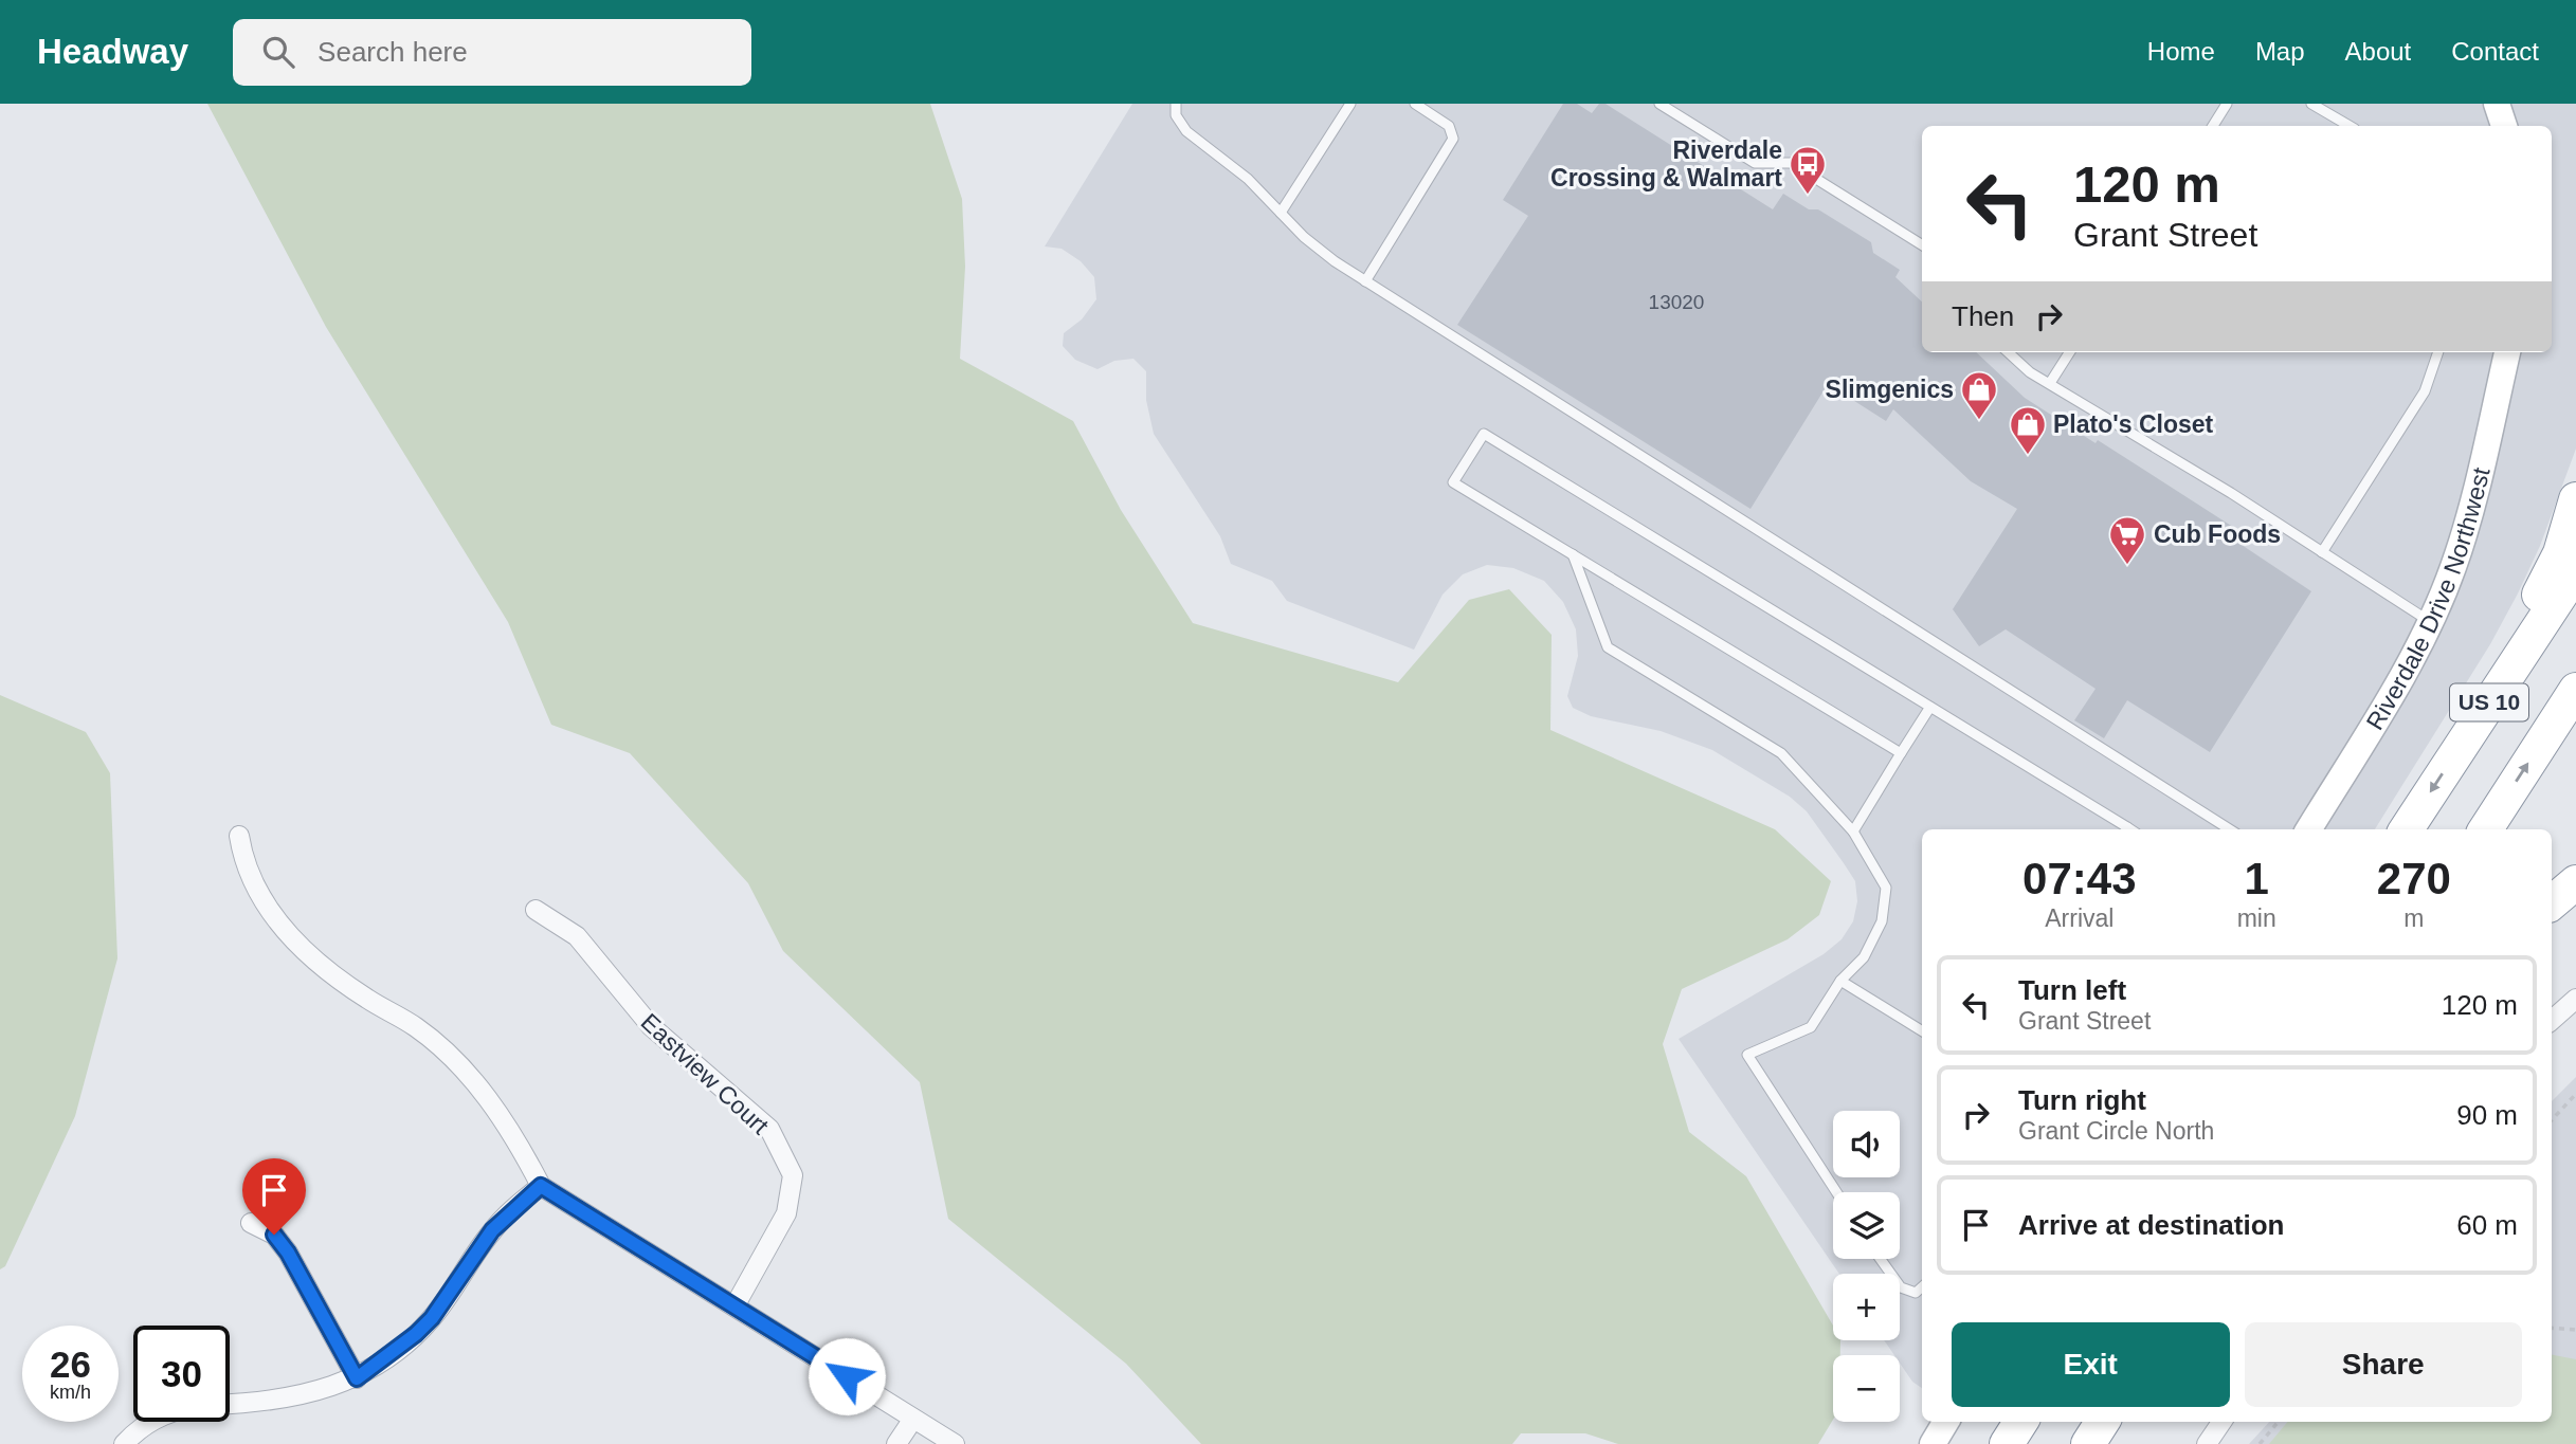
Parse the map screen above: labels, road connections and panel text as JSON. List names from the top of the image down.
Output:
{
  "streets": {
    "highway": ["US 10"],
    "street": ["Riverdale Drive Northwest", "Eastview Court"]
  },
  "places": {
    "bus stop": ["Riverdale Crossing & Walmart"],
    "shop": ["Slimgenics", "Plato's Closet"],
    "supermarket": ["Cub Foods"]
  },
  "house_numbers": ["13020"],
  "page": {
    "header": "Headway",
    "search": "Search here",
    "nav": [
      "Home",
      "Map",
      "About",
      "Contact"
    ],
    "turn": ["120 m", "Grant Street"],
    "then": "Then",
    "eta": [
      "07:43",
      "Arrival",
      "1",
      "min",
      "270",
      "m"
    ],
    "list": [
      {
        "name": "Turn left",
        "note": "Grant Street",
        "value": "120 m"
      },
      {
        "name": "Turn right",
        "note": "Grant Circle North",
        "value": "90 m"
      },
      {
        "name": "Arrive at destination",
        "value": "60 m"
      }
    ],
    "map_buttons": ["+", "−"],
    "buttons": ["Exit", "Share"],
    "speed": "26 km/h",
    "limit": "30"
  }
}
